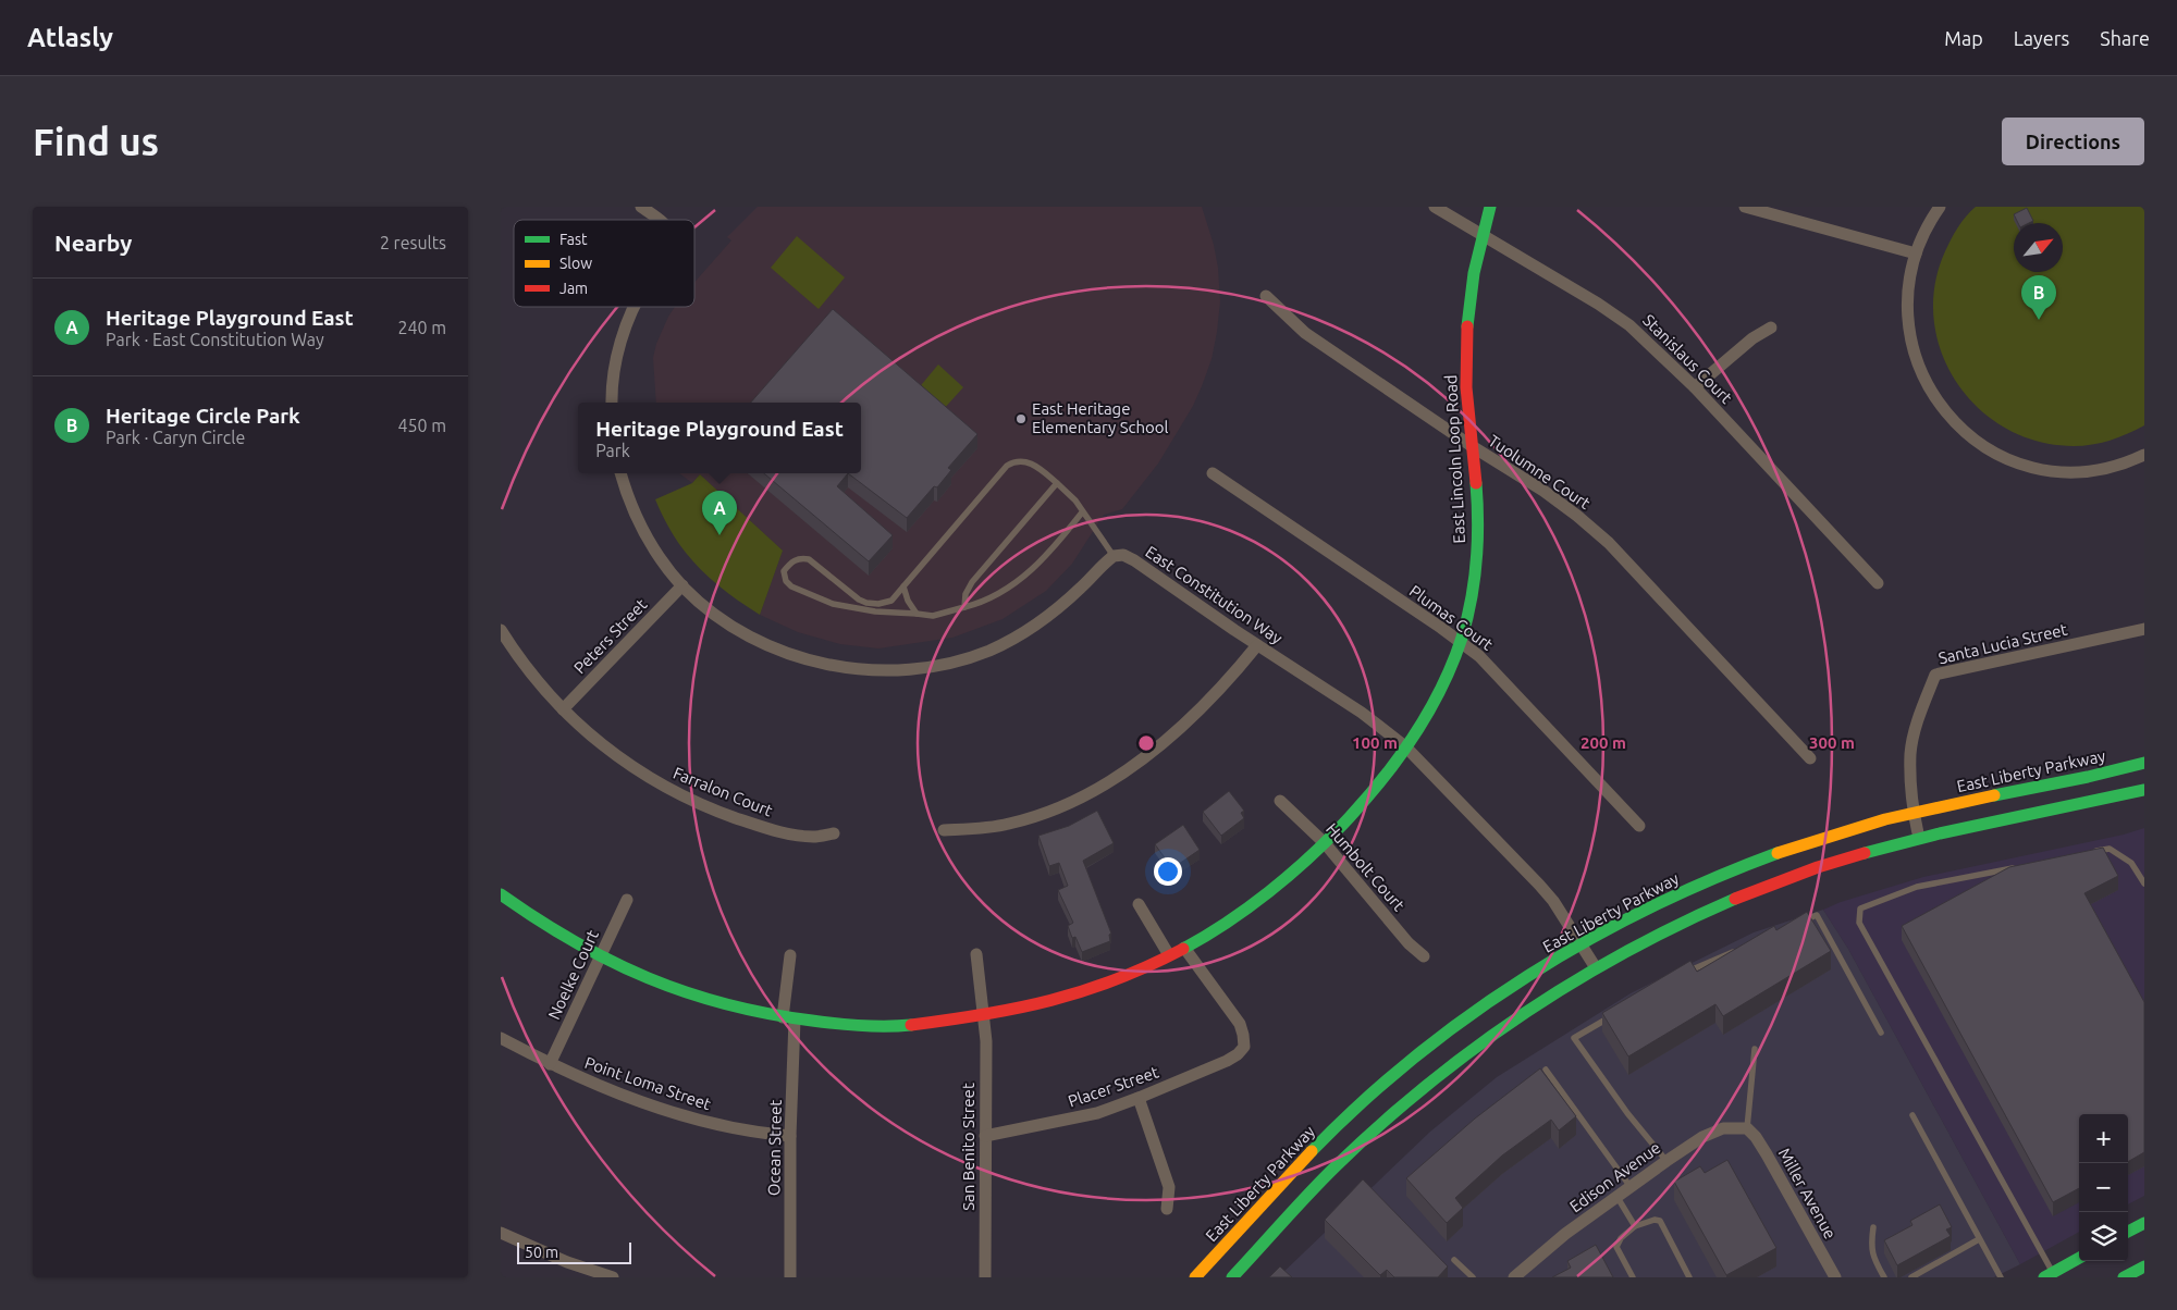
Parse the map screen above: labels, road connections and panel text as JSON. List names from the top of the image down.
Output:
{
  "streets": {
    "street": [
      "Stanislaus Court",
      "East Lincoln Loop Road",
      "Tuolumne Court",
      "East Constitution Way",
      "Plumas Court",
      "Peters Street",
      "Santa Lucia Street",
      "East Liberty Parkway",
      "Farralon Court",
      "Humbolt Court",
      "Noelke Court",
      "Point Loma Street",
      "Placer Street",
      "San Benito Street",
      "Ocean Street",
      "Edison Avenue",
      "Miller Avenue"
    ]
  },
  "crossings": [
    ["Stanislaus Court", "East Lincoln Loop Road"],
    ["East Lincoln Loop Road", "Tuolumne Court"],
    ["East Lincoln Loop Road", "East Constitution Way"],
    ["East Lincoln Loop Road", "Plumas Court"],
    ["East Lincoln Loop Road", "Humbolt Court"],
    ["East Lincoln Loop Road", "Noelke Court"],
    ["East Lincoln Loop Road", "Placer Street"],
    ["East Lincoln Loop Road", "San Benito Street"],
    ["East Lincoln Loop Road", "Ocean Street"],
    ["East Constitution Way", "East Liberty Parkway"],
    ["Peters Street", "Farralon Court"],
    ["Santa Lucia Street", "East Liberty Parkway"],
    ["Noelke Court", "Point Loma Street"],
    ["Point Loma Street", "Ocean Street"],
    ["Placer Street", "San Benito Street"],
    ["Edison Avenue", "Miller Avenue"]
  ],
  "places": ["East Heritage Elementary School"],
  "legend": ["Fast", "Slow", "Jam"],
  "scale_bar": "50 m",
  "north": "top right",
  "page": {
    "header": "Atlasly",
    "nav": ["Map", "Layers", "Share"],
    "buttons": "Directions",
    "title": "Find us",
    "heading": ["Nearby", "2 results"],
    "pins": ["B", "A"],
    "list": [
      {
        "mark": "A",
        "name": "Heritage Playground East",
        "note": "Park · East Constitution Way",
        "value": "240 m"
      },
      {
        "mark": "B",
        "name": "Heritage Circle Park",
        "note": "Park · Caryn Circle",
        "value": "450 m"
      }
    ],
    "popup": ["Heritage Playground East", "Park"],
    "map_buttons": ["+", "−"],
    "scale": "50 m"
  },
  "rings": ["100 m", "200 m", "300 m"]
}
